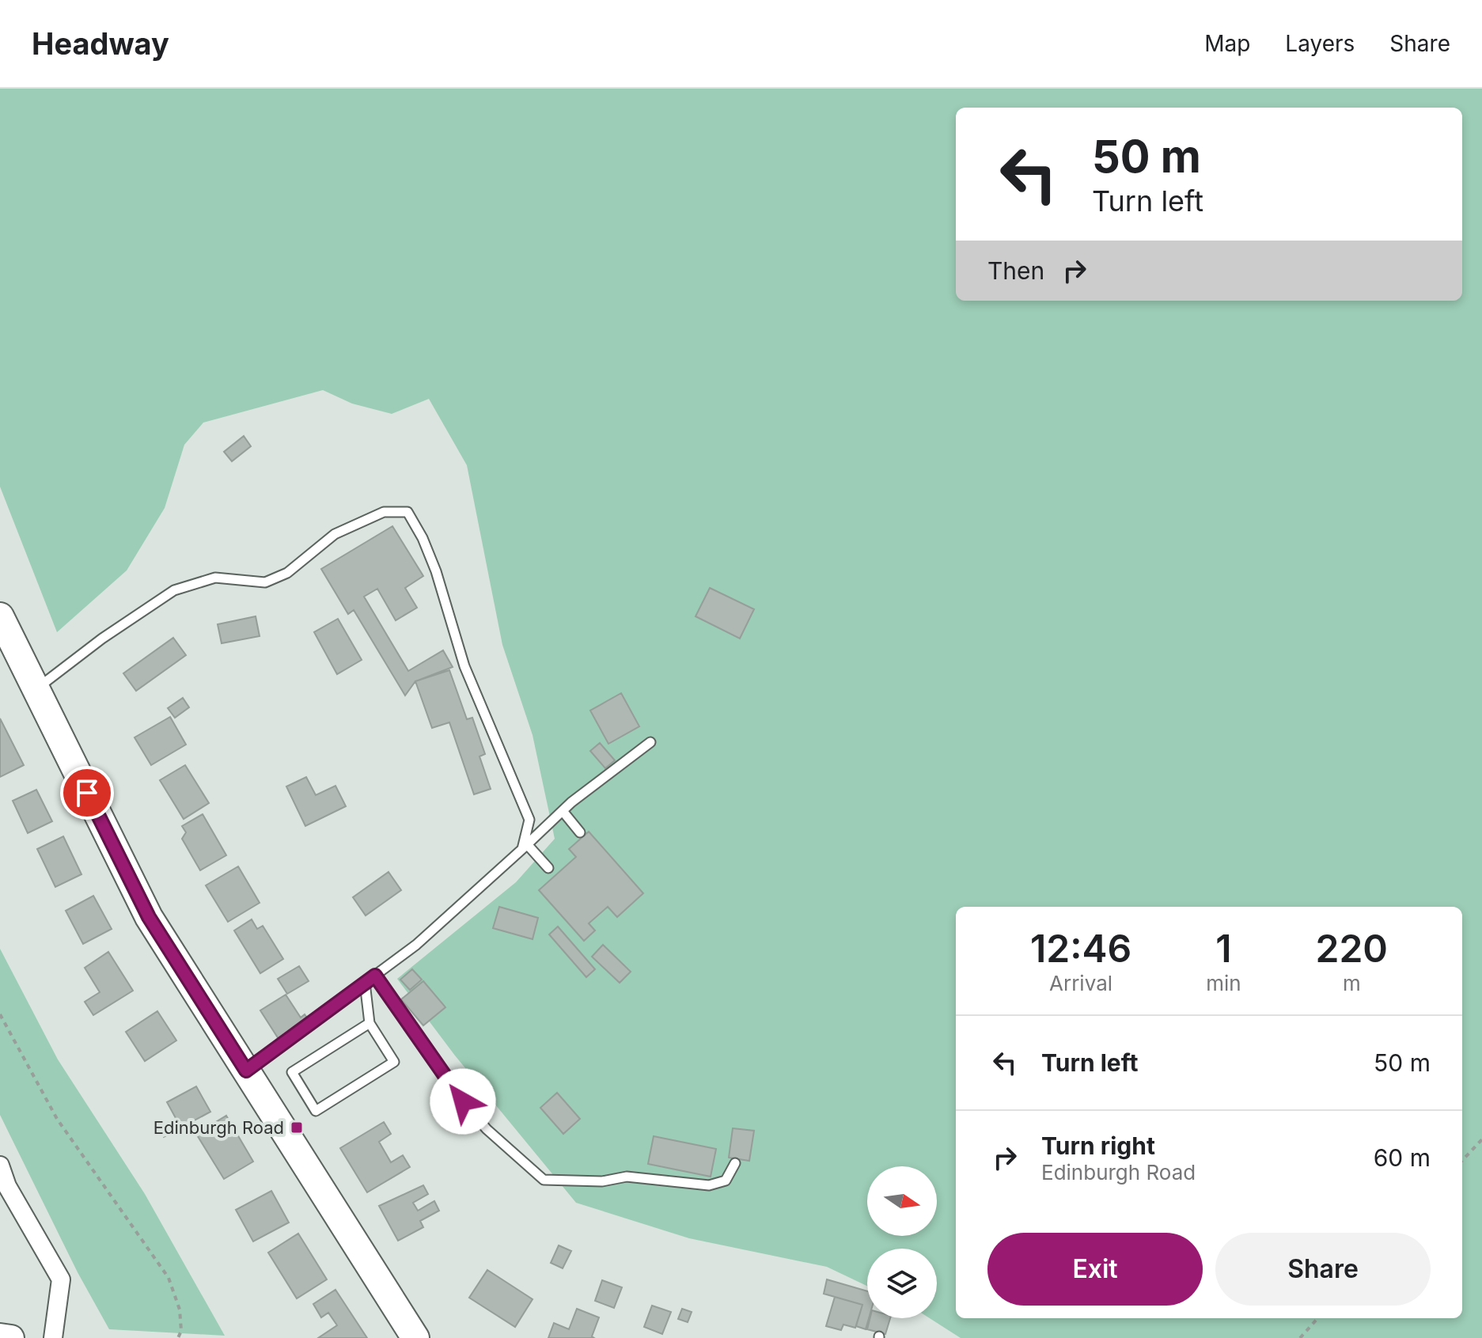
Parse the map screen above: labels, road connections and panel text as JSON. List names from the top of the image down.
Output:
{
  "places": {
    "transit": ["Edinburgh Road"]
  },
  "north": "right",
  "page": {
    "header": "Headway",
    "nav": ["Map", "Layers", "Share"],
    "turn": ["50 m", "Turn left"],
    "then": "Then",
    "eta": [
      "12:46",
      "Arrival",
      "1",
      "min",
      "220",
      "m"
    ],
    "list": [
      {
        "name": "Turn left",
        "value": "50 m"
      },
      {
        "name": "Turn right",
        "note": "Edinburgh Road",
        "value": "60 m"
      }
    ],
    "buttons": ["Exit", "Share"]
  }
}
